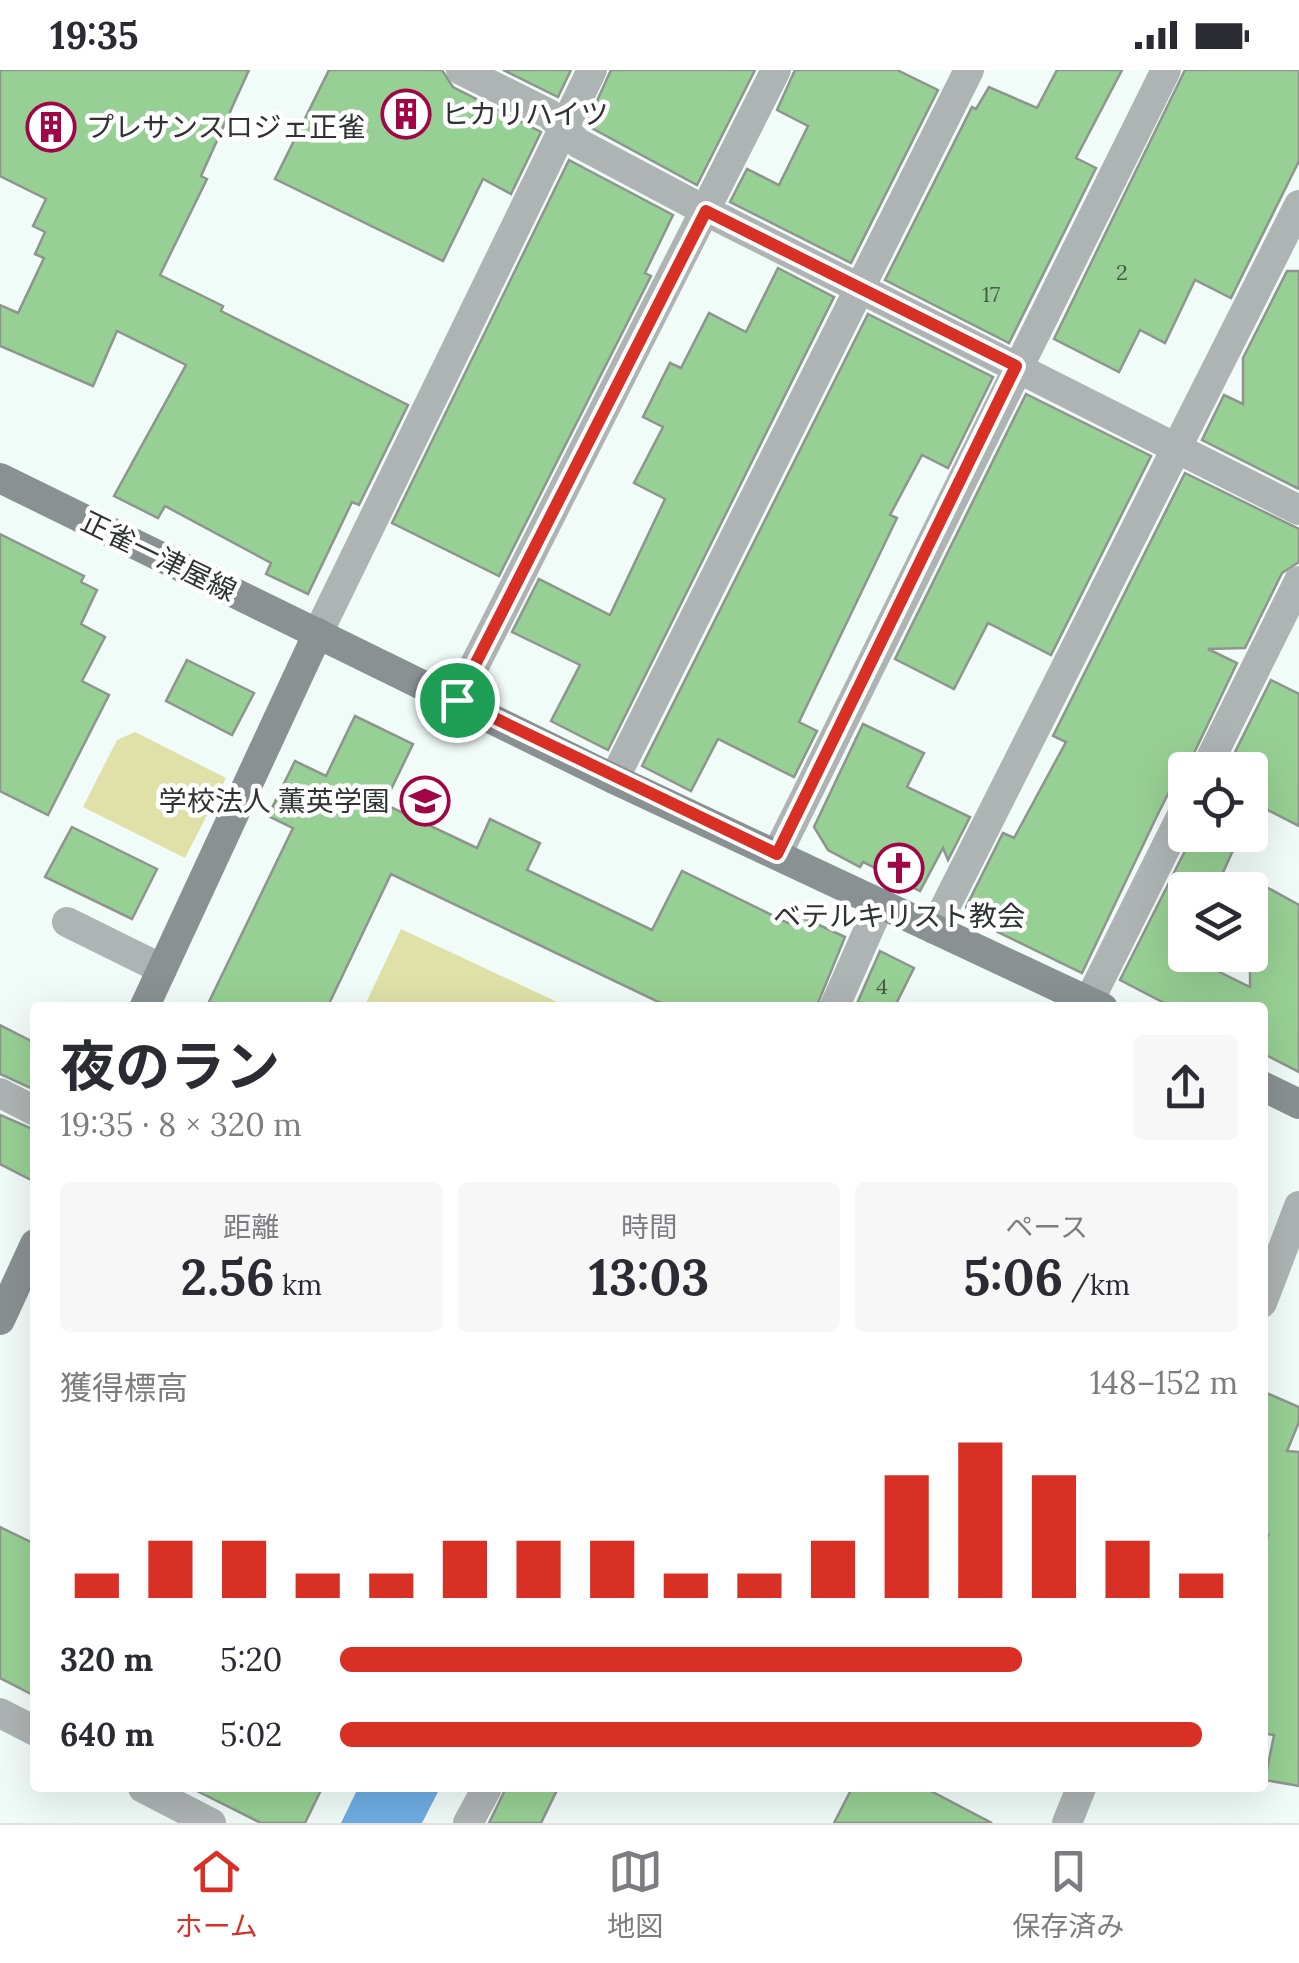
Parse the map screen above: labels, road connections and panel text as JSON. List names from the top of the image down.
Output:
{
  "streets": {
    "main road": ["正雀一津屋線"]
  },
  "places": {
    "building": ["ヒカリハイツ", "プレサンスロジェ正雀"],
    "school or university": ["学校法人 薫英学園"],
    "church": ["ベテルキリスト教会"]
  },
  "house_numbers": ["2", "17", "4"],
  "page": {
    "status": "19:35",
    "heading": ["夜のラン", "19:35 · 8 × 320 m"],
    "stats": [
      ["距離", "2.56 km"],
      ["時間", "13:03"],
      ["ペース", "5:06 /km"]
    ],
    "chart": ["獲得標高", "148–152 m"],
    "list": [
      {
        "name": "320 m",
        "note": "5:20"
      },
      {
        "name": "640 m",
        "note": "5:02"
      }
    ],
    "tabs": ["ホーム", "地図", "保存済み"]
  }
}
